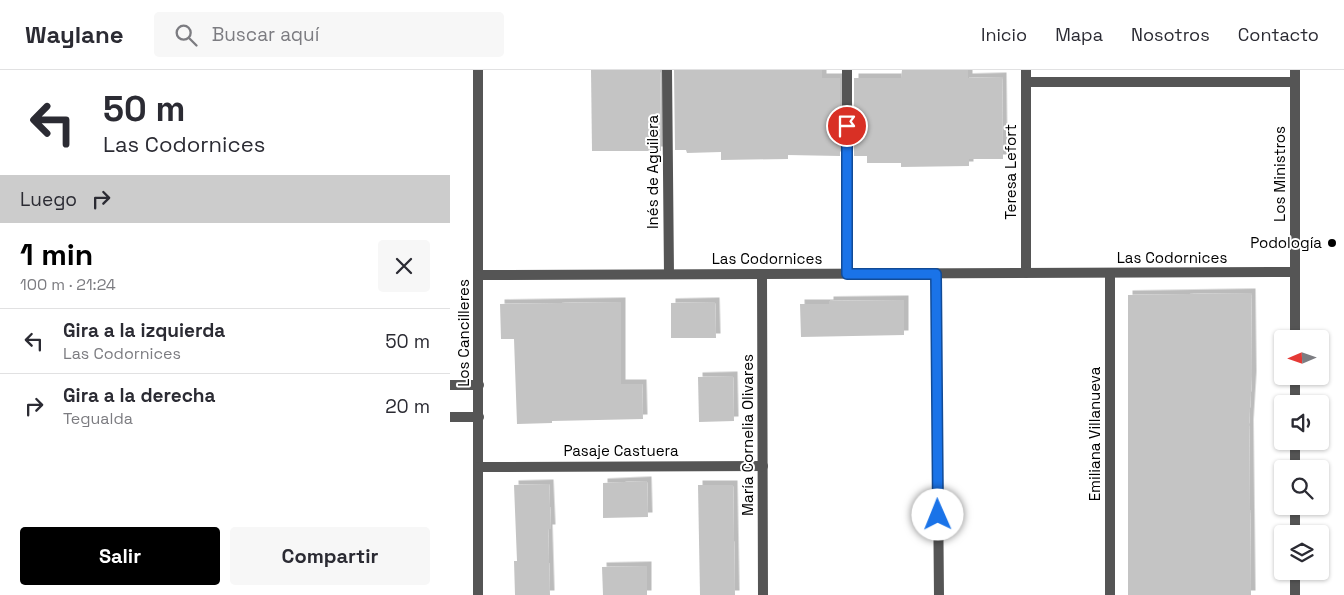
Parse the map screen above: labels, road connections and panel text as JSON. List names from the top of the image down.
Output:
{
  "streets": {
    "street": [
      "Inés de Aguilera",
      "Teresa Lefort",
      "Los Ministros",
      "Las Codornices",
      "Los Cancilleres",
      "Emiliana Villanueva",
      "María Cornelia Olivares",
      "Pasaje Castuera"
    ]
  },
  "crossings": [
    ["Inés de Aguilera", "Las Codornices"],
    ["Teresa Lefort", "Las Codornices"],
    ["Los Ministros", "Las Codornices"],
    ["Las Codornices", "Los Cancilleres"],
    ["Las Codornices", "Emiliana Villanueva"],
    ["Las Codornices", "María Cornelia Olivares"],
    ["Los Cancilleres", "Pasaje Castuera"],
    ["María Cornelia Olivares", "Pasaje Castuera"]
  ],
  "places": ["Podología"],
  "north": "left",
  "page": {
    "header": "Waylane",
    "search": "Buscar aquí",
    "nav": [
      "Inicio",
      "Mapa",
      "Nosotros",
      "Contacto"
    ],
    "turn": ["50 m", "Las Codornices"],
    "then": "Luego",
    "heading": ["1 min", "100 m · 21:24"],
    "list": [
      {
        "name": "Gira a la izquierda",
        "note": "Las Codornices",
        "value": "50 m"
      },
      {
        "name": "Gira a la derecha",
        "note": "Tegualda",
        "value": "20 m"
      }
    ],
    "buttons": ["Salir", "Compartir"]
  }
}
